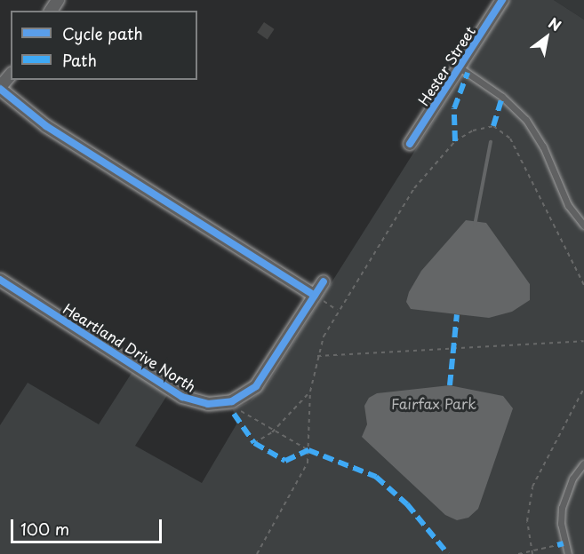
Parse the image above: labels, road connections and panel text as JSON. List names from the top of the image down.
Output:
{
  "streets": {
    "street": ["Hester Street", "Heartland Drive North"]
  },
  "parks": ["Fairfax Park"],
  "legend": ["Cycle path", "Path"],
  "scale_bar": "100 m",
  "north": "top right"
}
